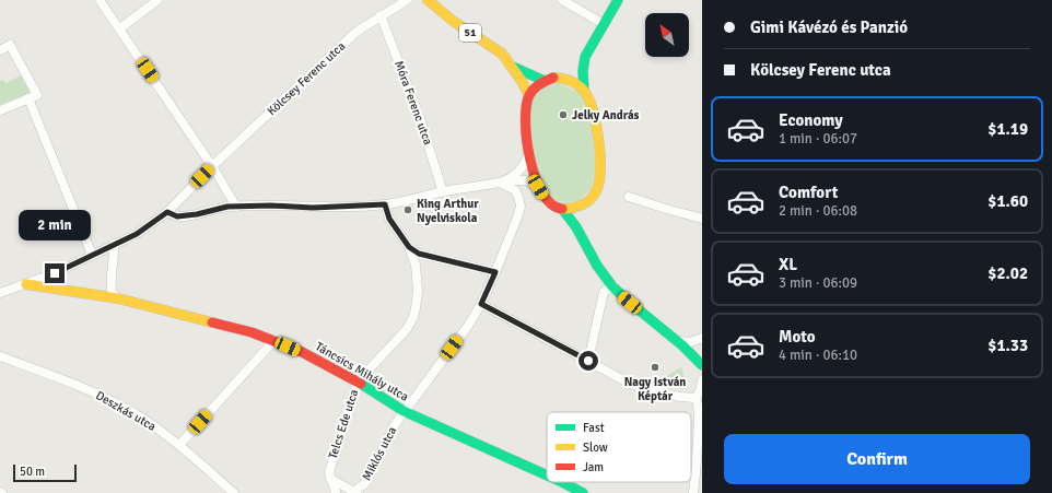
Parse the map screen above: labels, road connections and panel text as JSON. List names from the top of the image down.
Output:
{
  "streets": {
    "main road": ["51", "Táncsics Mihály utca"],
    "street": [
      "Kölcsey Ferenc utca",
      "Móra Ferenc utca",
      "Deszkás utca",
      "Telcs Ede utca",
      "Miklós utca"
    ]
  },
  "crossings": [
    ["Kölcsey Ferenc utca", "Móra Ferenc utca"],
    ["Kölcsey Ferenc utca", "Táncsics Mihály utca"],
    ["Táncsics Mihály utca", "Telcs Ede utca"],
    ["Táncsics Mihály utca", "Miklós utca"]
  ],
  "places": ["Jelky András", "King Arthur Nyelviskola", "Nagy István Képtár"],
  "legend": ["Fast", "Slow", "Jam"],
  "scale_bar": "50 m",
  "north": "top left",
  "page": {
    "banner": ["Gimi Kávézó és Panzió", "Kölcsey Ferenc utca"],
    "list": [
      {
        "name": "Economy",
        "note": "1 min · 06:07",
        "value": "$1.19"
      },
      {
        "name": "Comfort",
        "note": "2 min · 06:08",
        "value": "$1.60"
      },
      {
        "name": "XL",
        "note": "3 min · 06:09",
        "value": "$2.02"
      },
      {
        "name": "Moto",
        "note": "4 min · 06:10",
        "value": "$1.33"
      }
    ],
    "bubble": "2 min",
    "buttons": "Confirm",
    "scale": "50 m"
  }
}
